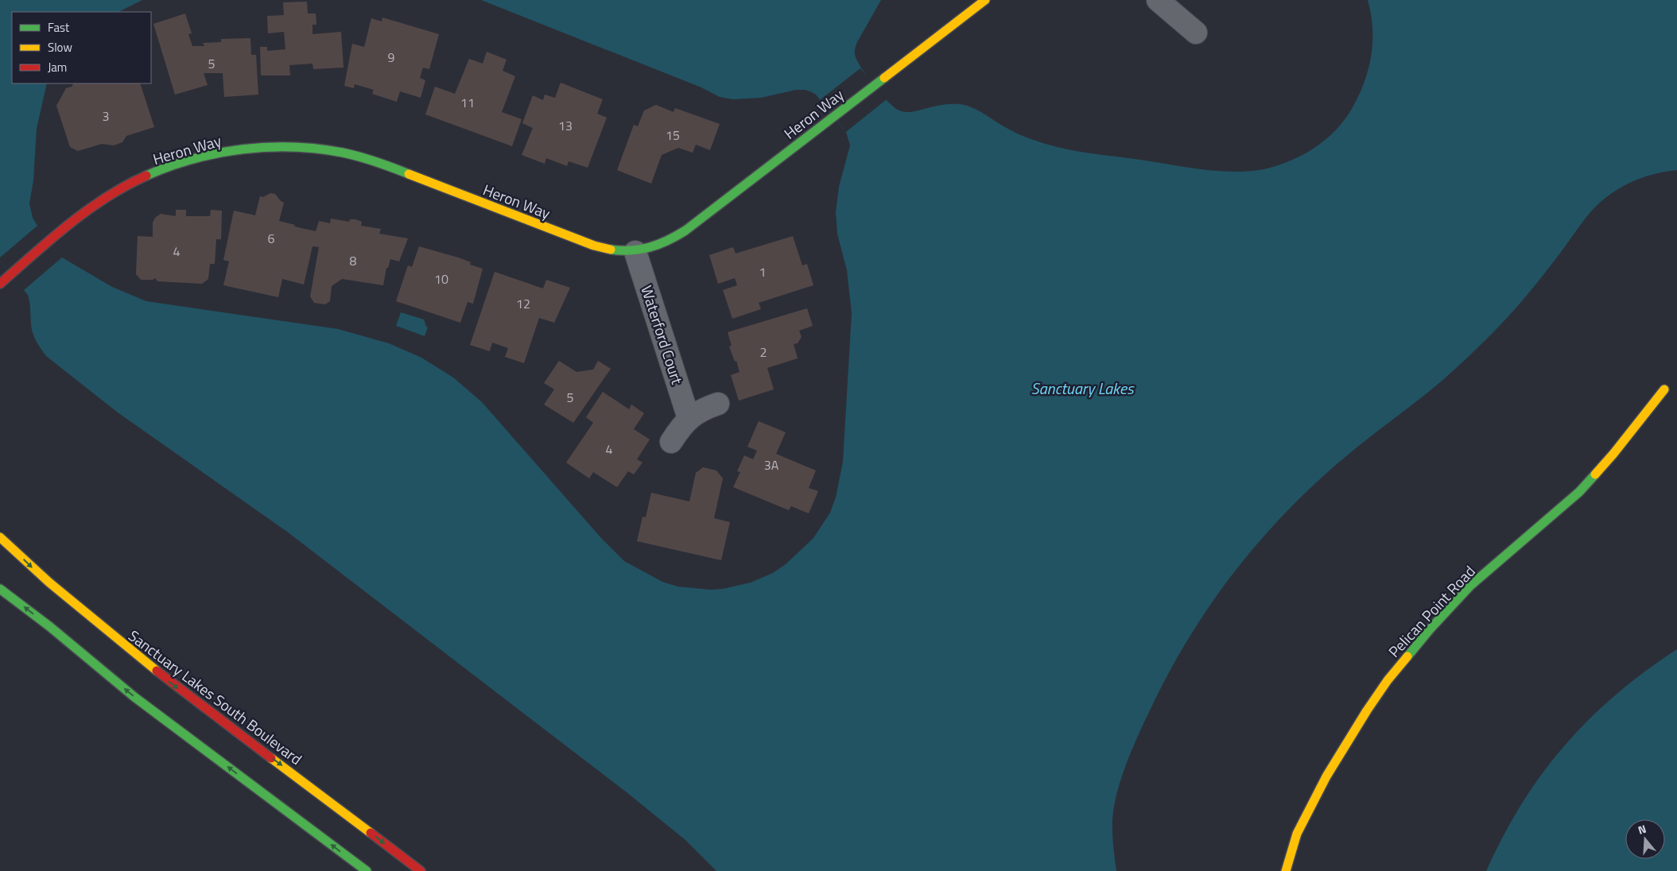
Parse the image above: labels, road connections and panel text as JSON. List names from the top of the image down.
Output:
{
  "streets": {
    "street": [
      "Heron Way",
      "Waterford Court",
      "Pelican Point Road",
      "Sanctuary Lakes South Boulevard"
    ]
  },
  "crossings": [
    ["Heron Way", "Waterford Court"]
  ],
  "water": ["Sanctuary Lakes"],
  "house_numbers": [
    "9",
    "5",
    "11",
    "3",
    "13",
    "15",
    "6",
    "4",
    "8",
    "1",
    "10",
    "12",
    "2",
    "5",
    "4",
    "3A"
  ],
  "legend": ["Fast", "Slow", "Jam"],
  "north": "top"
}
